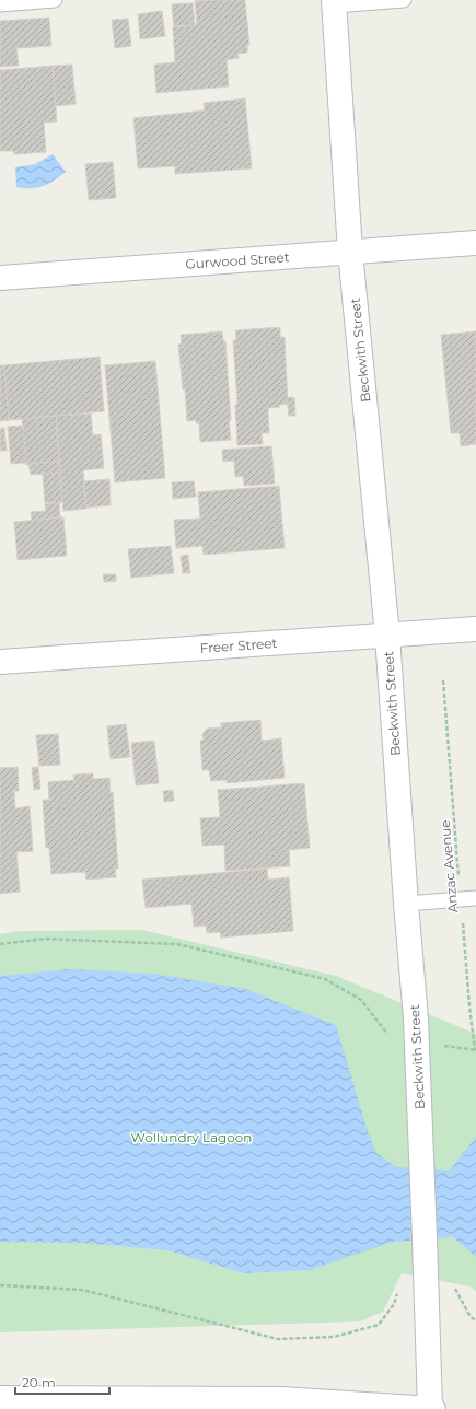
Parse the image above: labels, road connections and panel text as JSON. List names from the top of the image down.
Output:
{
  "streets": {
    "street": ["Gurwood Street", "Beckwith Street", "Freer Street"],
    "path": ["Anzac Avenue"]
  },
  "crossings": [
    ["Gurwood Street", "Beckwith Street"],
    ["Beckwith Street", "Freer Street"]
  ],
  "parks": ["Wollundry Lagoon"],
  "scale_bar": "20 m"
}
